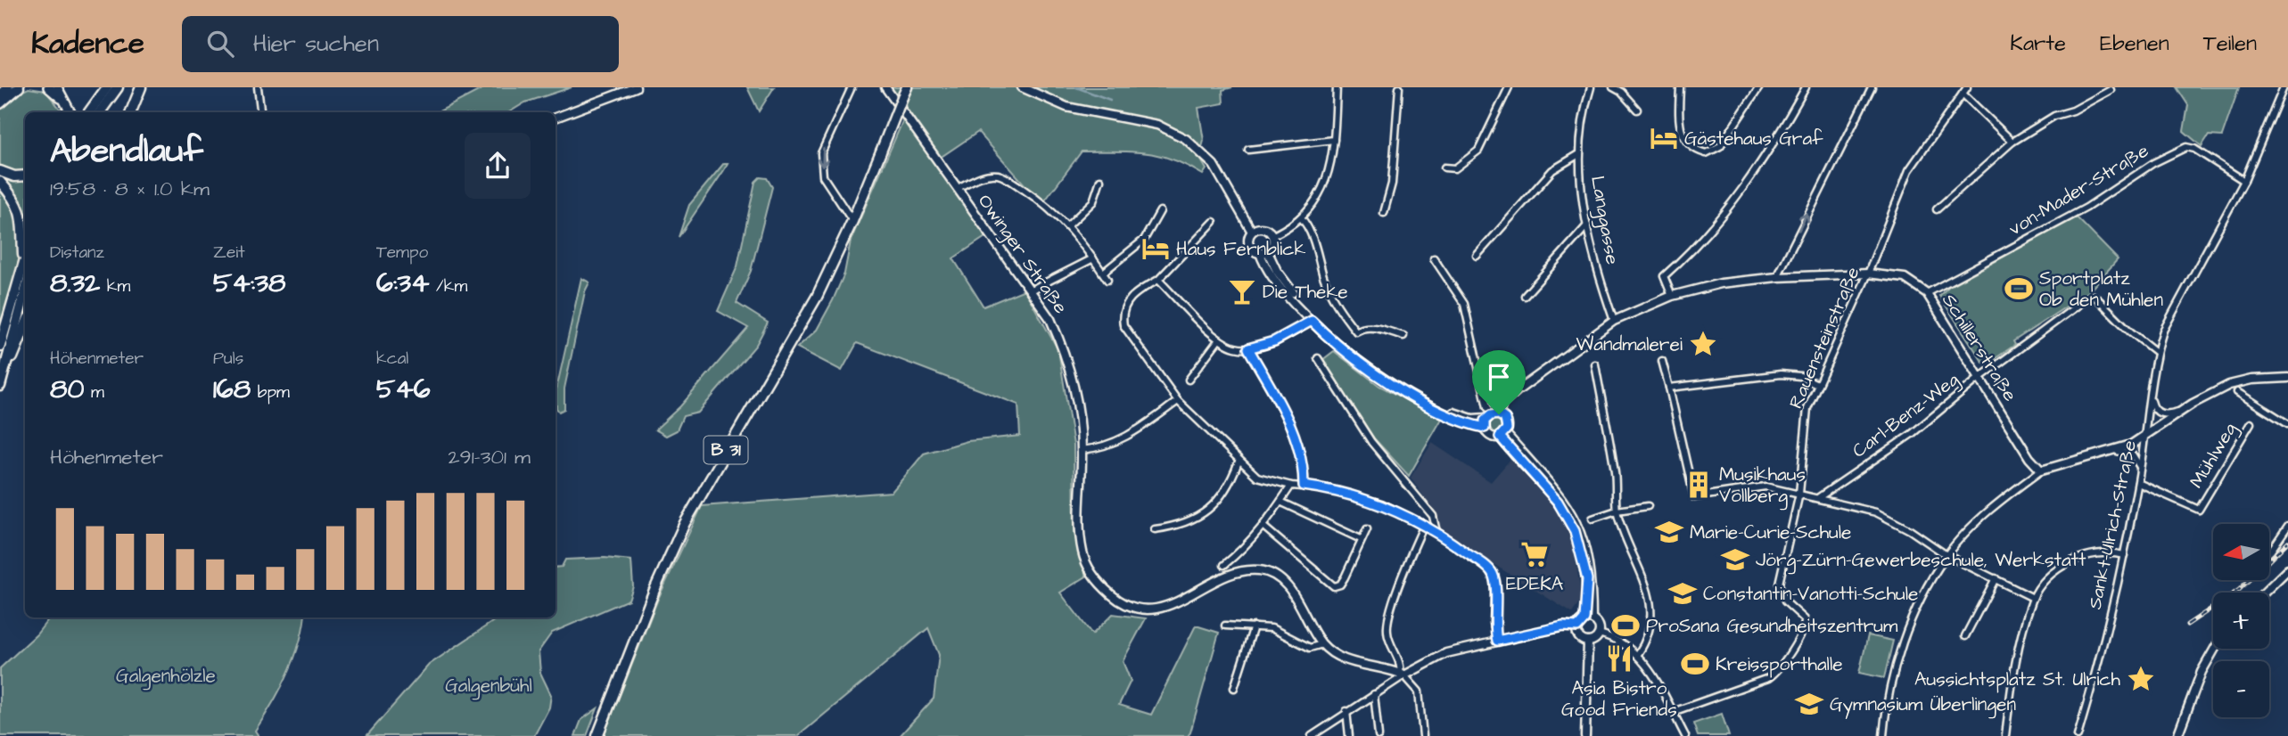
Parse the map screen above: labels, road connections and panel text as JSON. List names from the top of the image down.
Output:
{
  "streets": {
    "main road": ["B 31"],
    "street": [
      "von-Mader-Straße",
      "Langgasse",
      "Owinger Straße",
      "Rauensteinstraße",
      "Schillerstraße",
      "Carl-Benz-Weg",
      "Mühlweg",
      "Sankt-Ulrich-Straße"
    ]
  },
  "crossings": [
    ["von-Mader-Straße", "Schillerstraße"],
    ["Langgasse", "Schillerstraße"],
    ["Rauensteinstraße", "Schillerstraße"],
    ["Schillerstraße", "Carl-Benz-Weg"],
    ["Schillerstraße", "Sankt-Ulrich-Straße"],
    ["Carl-Benz-Weg", "Sankt-Ulrich-Straße"],
    ["Mühlweg", "Sankt-Ulrich-Straße"]
  ],
  "parks": ["Galgenhölzle", "Galgenbühl"],
  "places": {
    "hotel": ["Gästehaus Graf", "Haus Fernblick"],
    "sports": ["Sportplatz Ob den Mühlen", "ProSana Gesundheitszentrum", "Kreissporthalle"],
    "bar": ["Die Theke"],
    "place": ["Wandmalerei", "Aussichtsplatz St. Ulrich"],
    "building": ["Musikhaus Vollberg"],
    "school or university": [
      "Marie-Curie-Schule",
      "Jörg-Zürn-Gewerbeschule, Werkstatt",
      "Constantin-Vanotti-Schule",
      "Gymnasium Überlingen"
    ],
    "supermarket": ["EDEKA"],
    "restaurant": ["Asia Bistro Good Friends"]
  },
  "north": "left",
  "page": {
    "header": "Kadence",
    "search": "Hier suchen",
    "nav": ["Karte", "Ebenen", "Teilen"],
    "heading": ["Abendlauf", "19:58 · 8 × 1.0 km"],
    "stats": [
      ["Distanz", "8.32 km"],
      ["Zeit", "54:38"],
      ["Tempo", "6:34 /km"],
      ["Höhenmeter", "80 m"],
      ["Puls", "168 bpm"],
      ["kcal", "546"]
    ],
    "chart": ["Höhenmeter", "291–301 m"],
    "map_buttons": ["+", "−"]
  }
}
